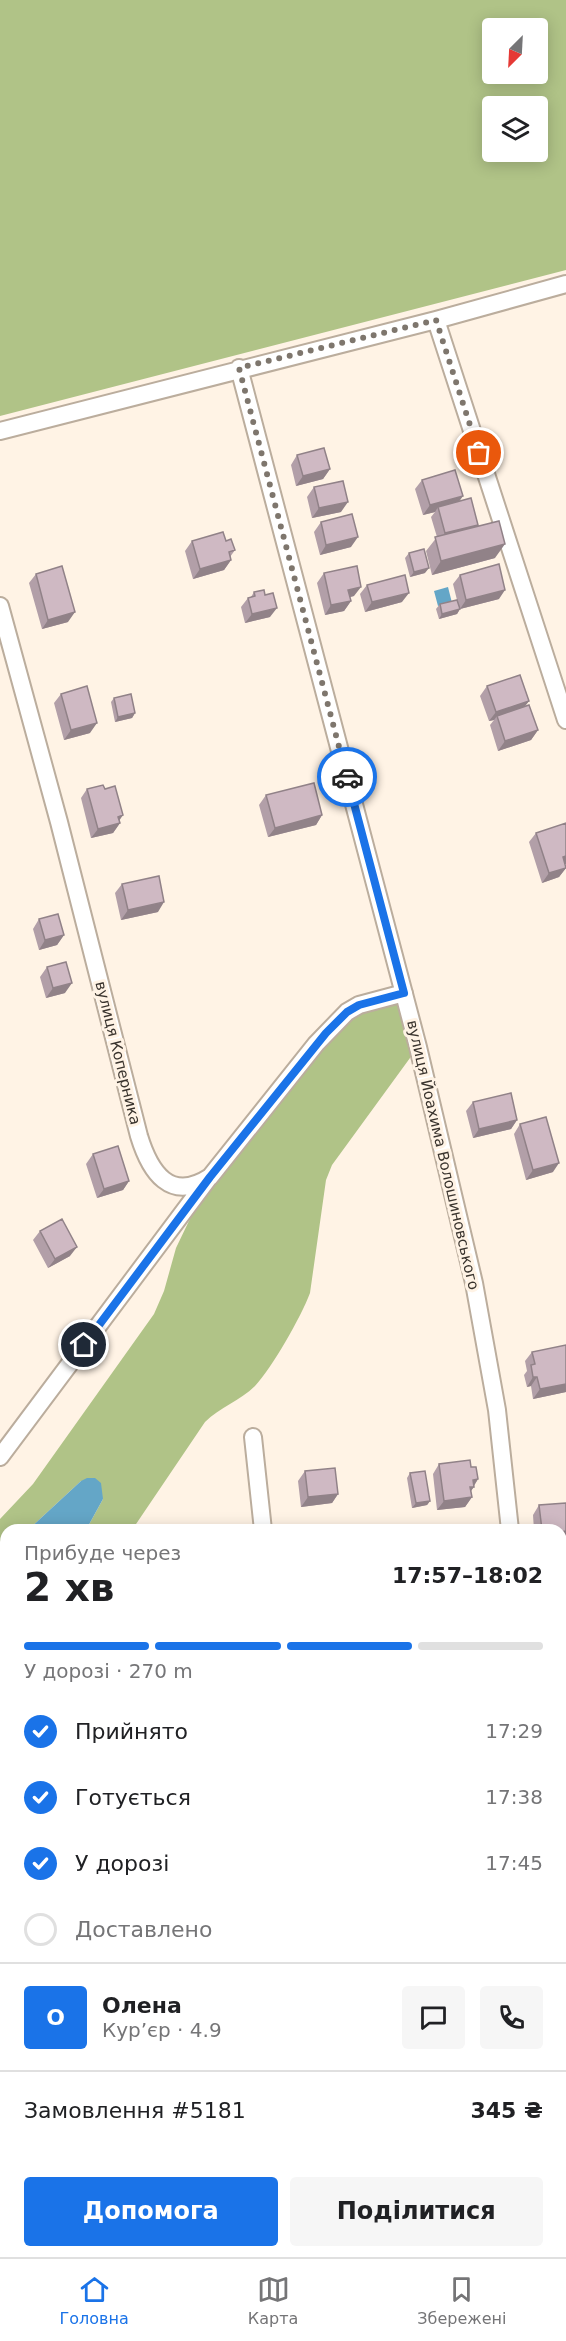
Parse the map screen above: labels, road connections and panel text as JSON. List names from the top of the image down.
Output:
{
  "streets": {
    "street": ["вулиця Коперника", "вулиця Йоахима Волошиновського"]
  },
  "north": "bottom left",
  "page": {
    "heading": ["2 хв", "Прибуде через", "17:57–18:02"],
    "panel": [
      "Олена",
      "Кур’єр · 4.9",
      "Замовлення #5181",
      "345 ₴"
    ],
    "bar": "У дорозі · 270 m",
    "list": [
      ["Прийнято", "17:29"],
      ["Готується", "17:38"],
      ["У дорозі", "17:45"],
      "Доставлено"
    ],
    "round": "О",
    "buttons": ["Допомога", "Поділитися"],
    "tabs": ["Головна", "Карта", "Збережені"]
  }
}
